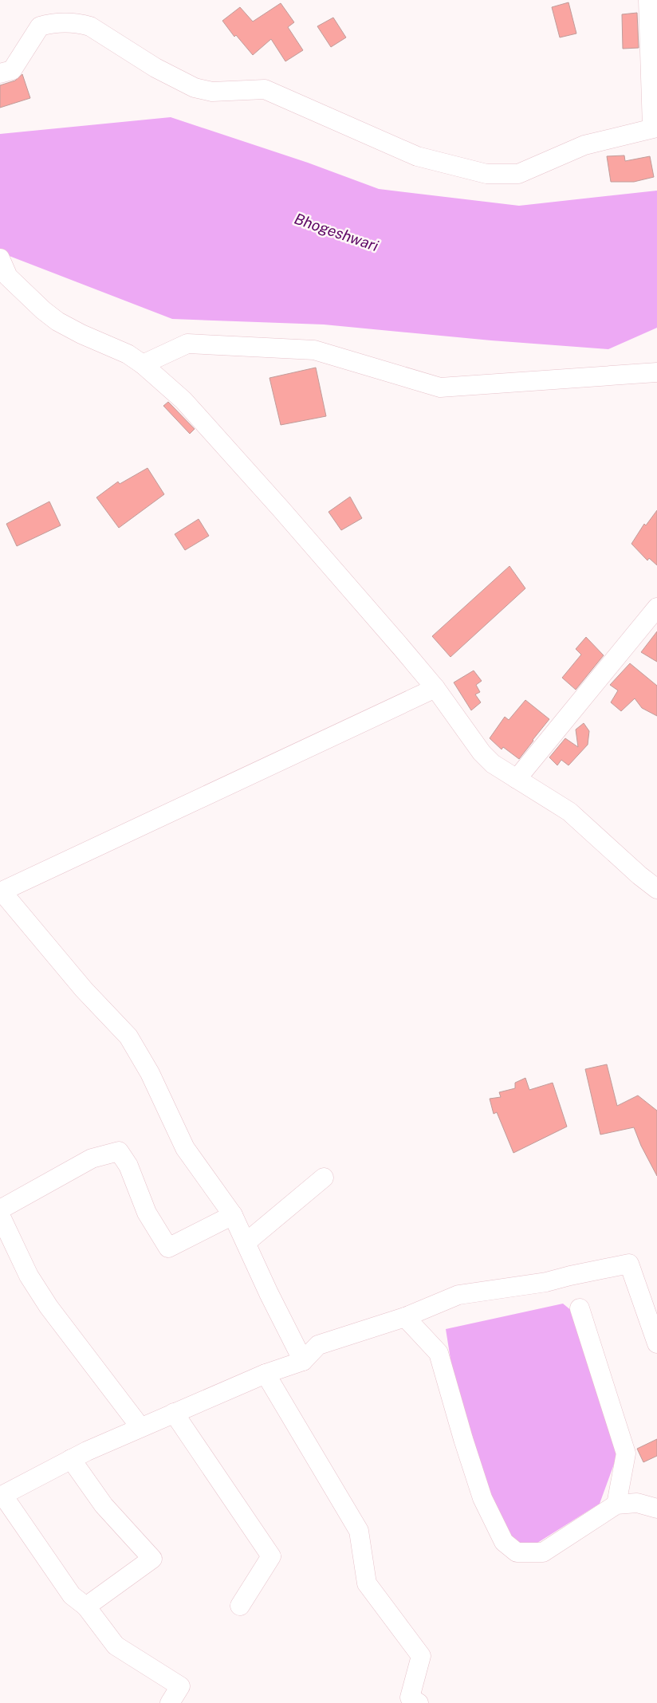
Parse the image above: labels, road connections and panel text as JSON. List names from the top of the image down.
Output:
{
  "water": ["Bhogeshwari"]
}
